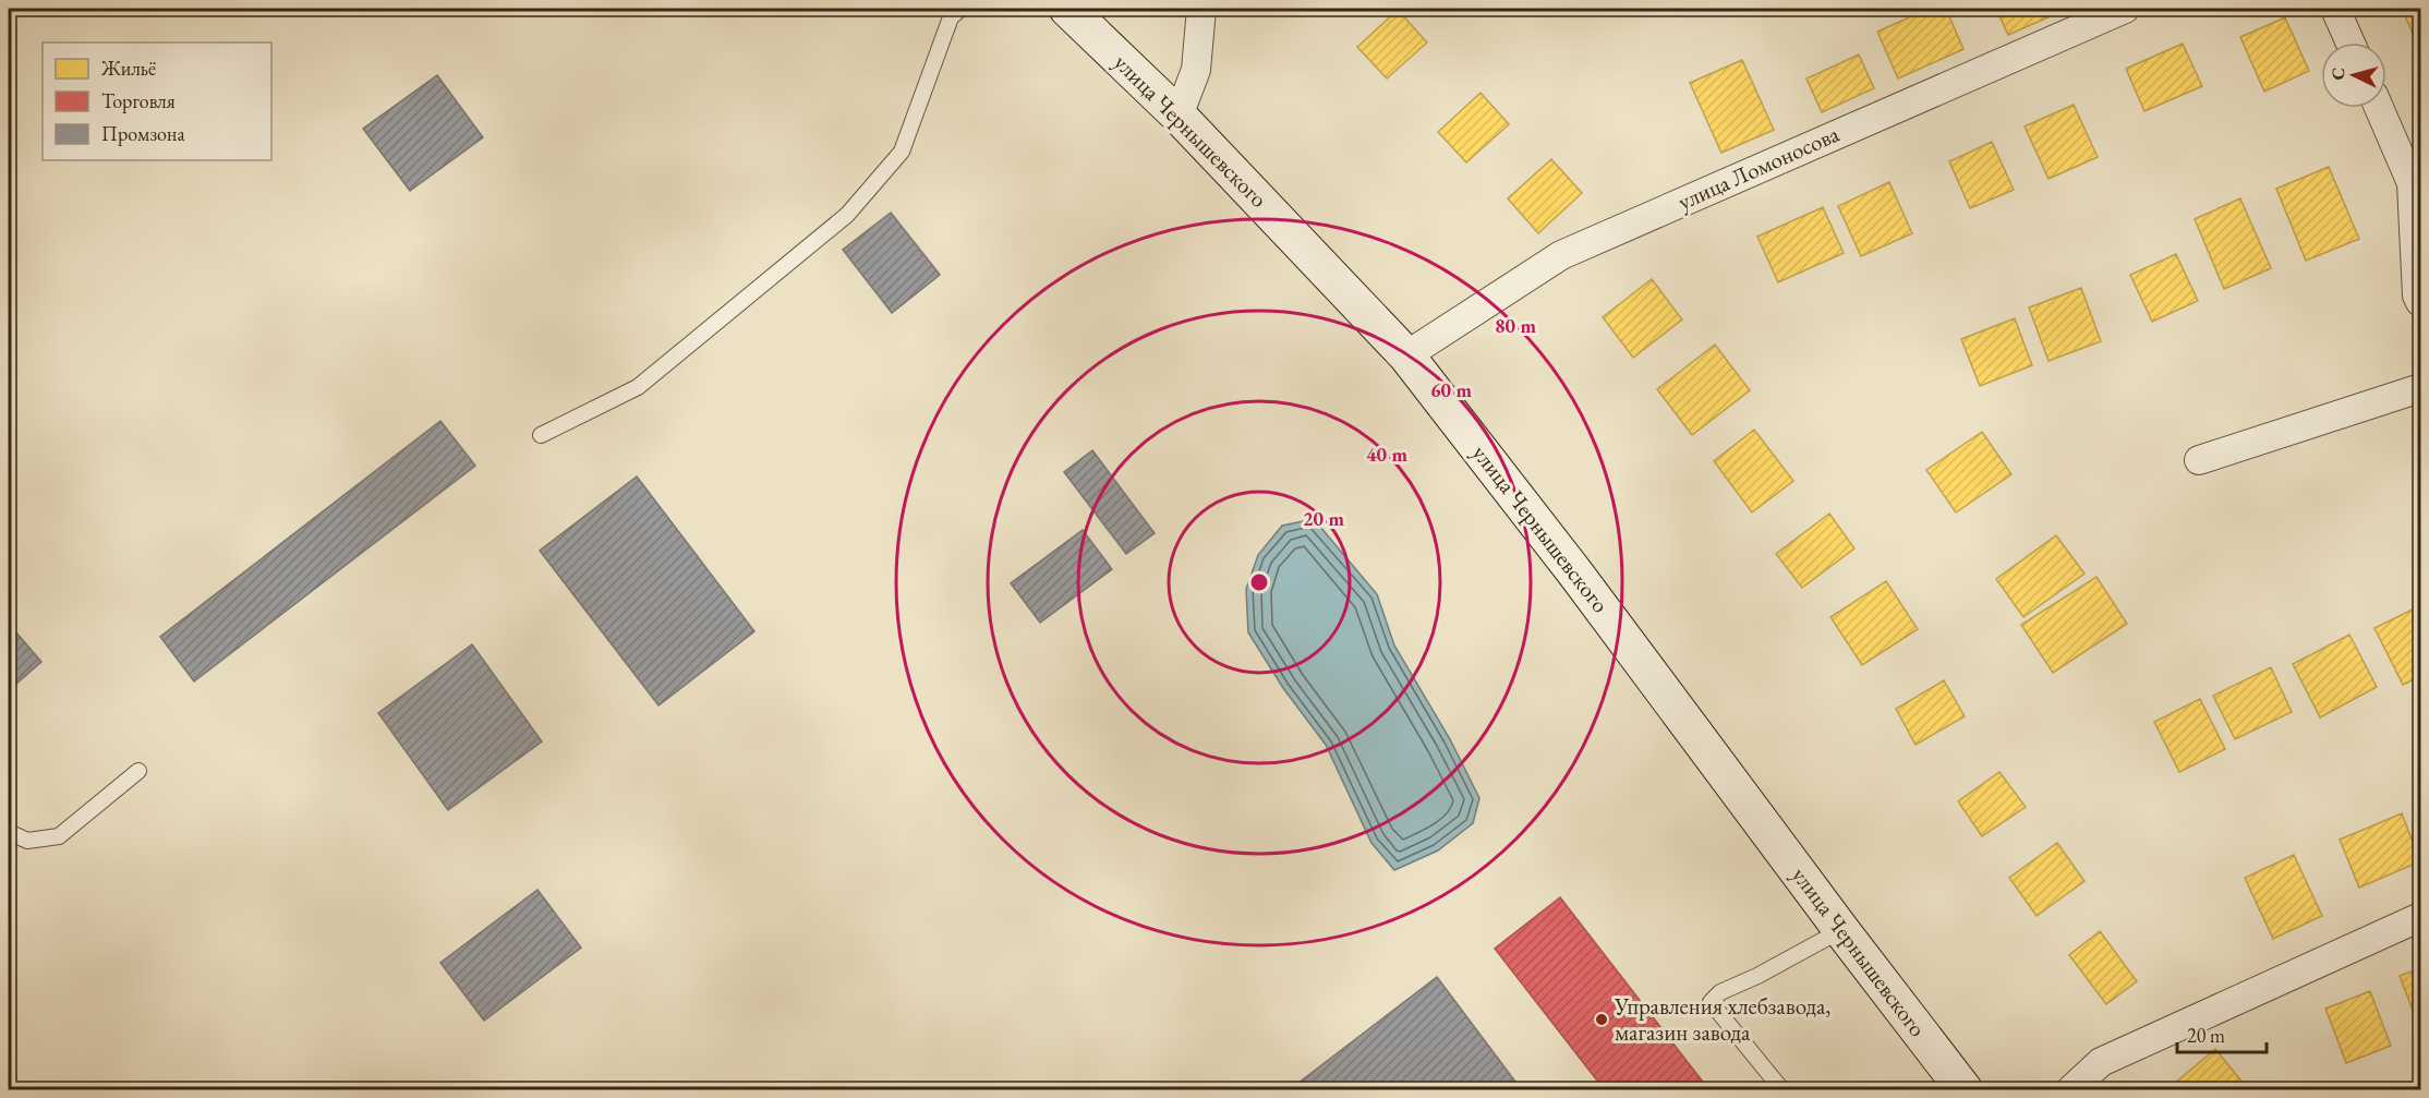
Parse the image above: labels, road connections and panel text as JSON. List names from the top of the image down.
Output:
{
  "streets": {
    "main road": ["улица Чернышевского"],
    "street": ["улица Ломоносова"]
  },
  "crossings": [
    ["улица Чернышевского", "улица Ломоносова"]
  ],
  "places": ["Управления хлебзавода, магазин завода"],
  "legend": ["Жильё", "Торговля", "Промзона"],
  "scale_bar": "20 m",
  "north": "left",
  "rings": [
    "80 m",
    "60 m",
    "40 m",
    "20 m"
  ]
}
